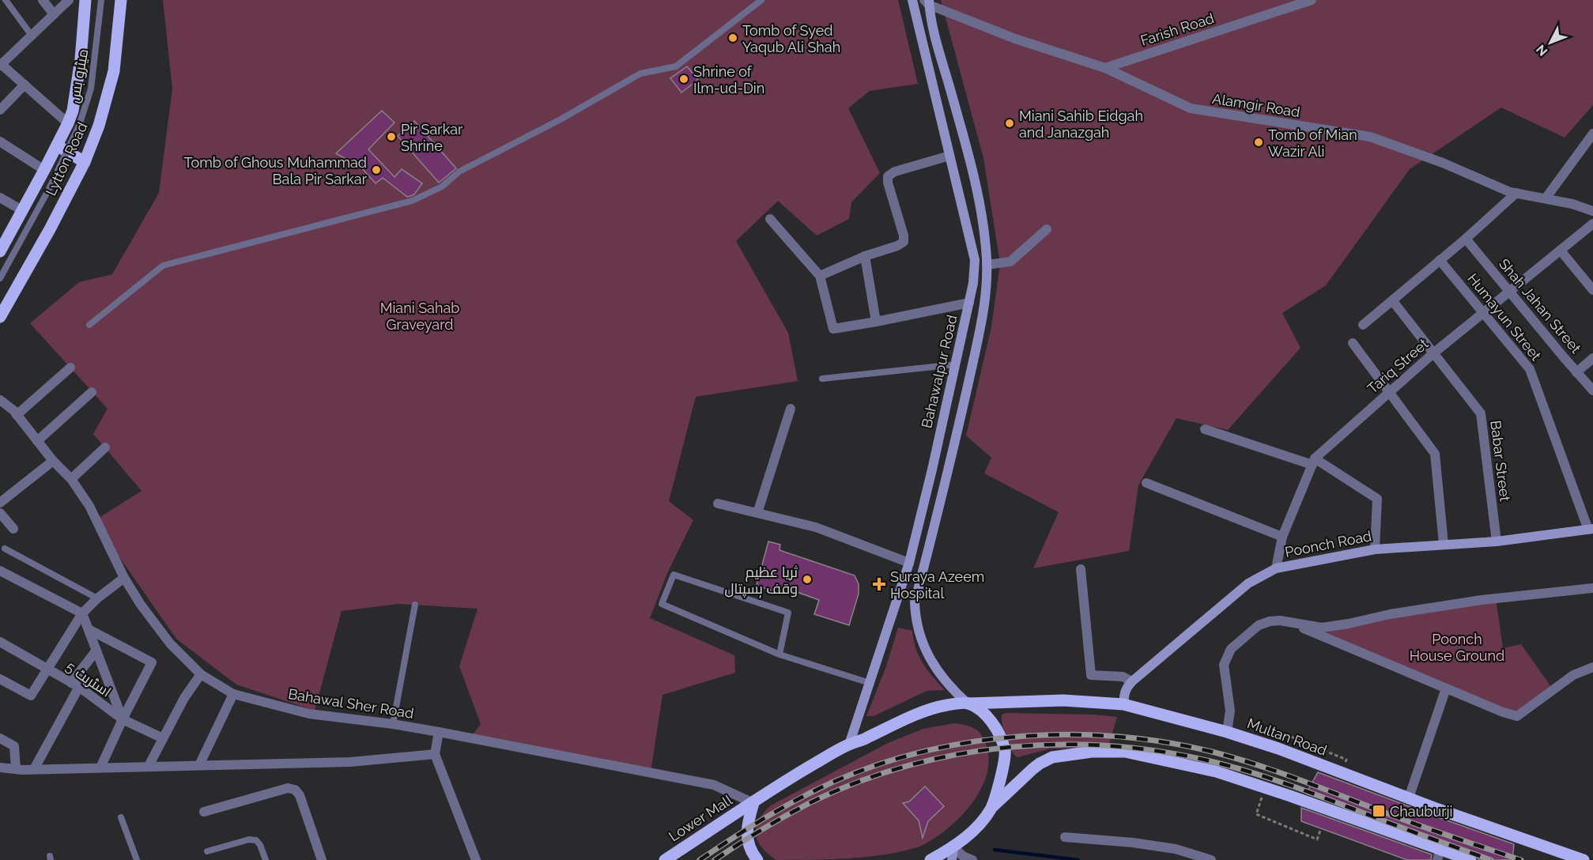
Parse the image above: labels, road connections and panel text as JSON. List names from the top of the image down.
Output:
{
  "streets": {
    "main road": [
      "Lytton Road",
      "Bahawalpur Road",
      "Poonch Road",
      "Multan Road",
      "Lower Mall"
    ],
    "street": [
      "Farish Road",
      "Alamgir Road",
      "Shah Jahan Street",
      "Humayun Street",
      "Tariq Street",
      "Babar Street",
      "اسٹریٹ 5",
      "Bahawal Sher Road"
    ],
    "lane": ["میٹرو بس"]
  },
  "crossings": [
    ["Farish Road", "Alamgir Road"],
    ["Alamgir Road", "Bahawalpur Road"],
    ["Shah Jahan Street", "Tariq Street"],
    ["Humayun Street", "Tariq Street"],
    ["Humayun Street", "Poonch Road"],
    ["Tariq Street", "Babar Street"],
    ["Tariq Street", "Poonch Road"],
    ["Bahawalpur Road", "Multan Road"],
    ["Bahawalpur Road", "Lower Mall"],
    ["Babar Street", "Poonch Road"],
    ["Poonch Road", "Multan Road"],
    ["Bahawal Sher Road", "Lower Mall"],
    ["Multan Road", "Lower Mall"]
  ],
  "parks": ["Miani Sahab Graveyard", "Poonch House Ground"],
  "places": {
    "other": [
      "Tomb of Syed Yaqub Ali Shah",
      "Shrine of Ilm-ud-Din",
      "Miani Sahib Eidgah and Janazgah",
      "Pir Sarkar Shrine",
      "Tomb of Mian Wazir Ali",
      "Tomb of Ghous Muhammad Bala Pir Sarkar",
      "ثریا عظیم وقف ہسپتال"
    ],
    "health": ["Suraya Azeem Hospital"],
    "transit": ["Chauburji"]
  },
  "north": "bottom left"
}
